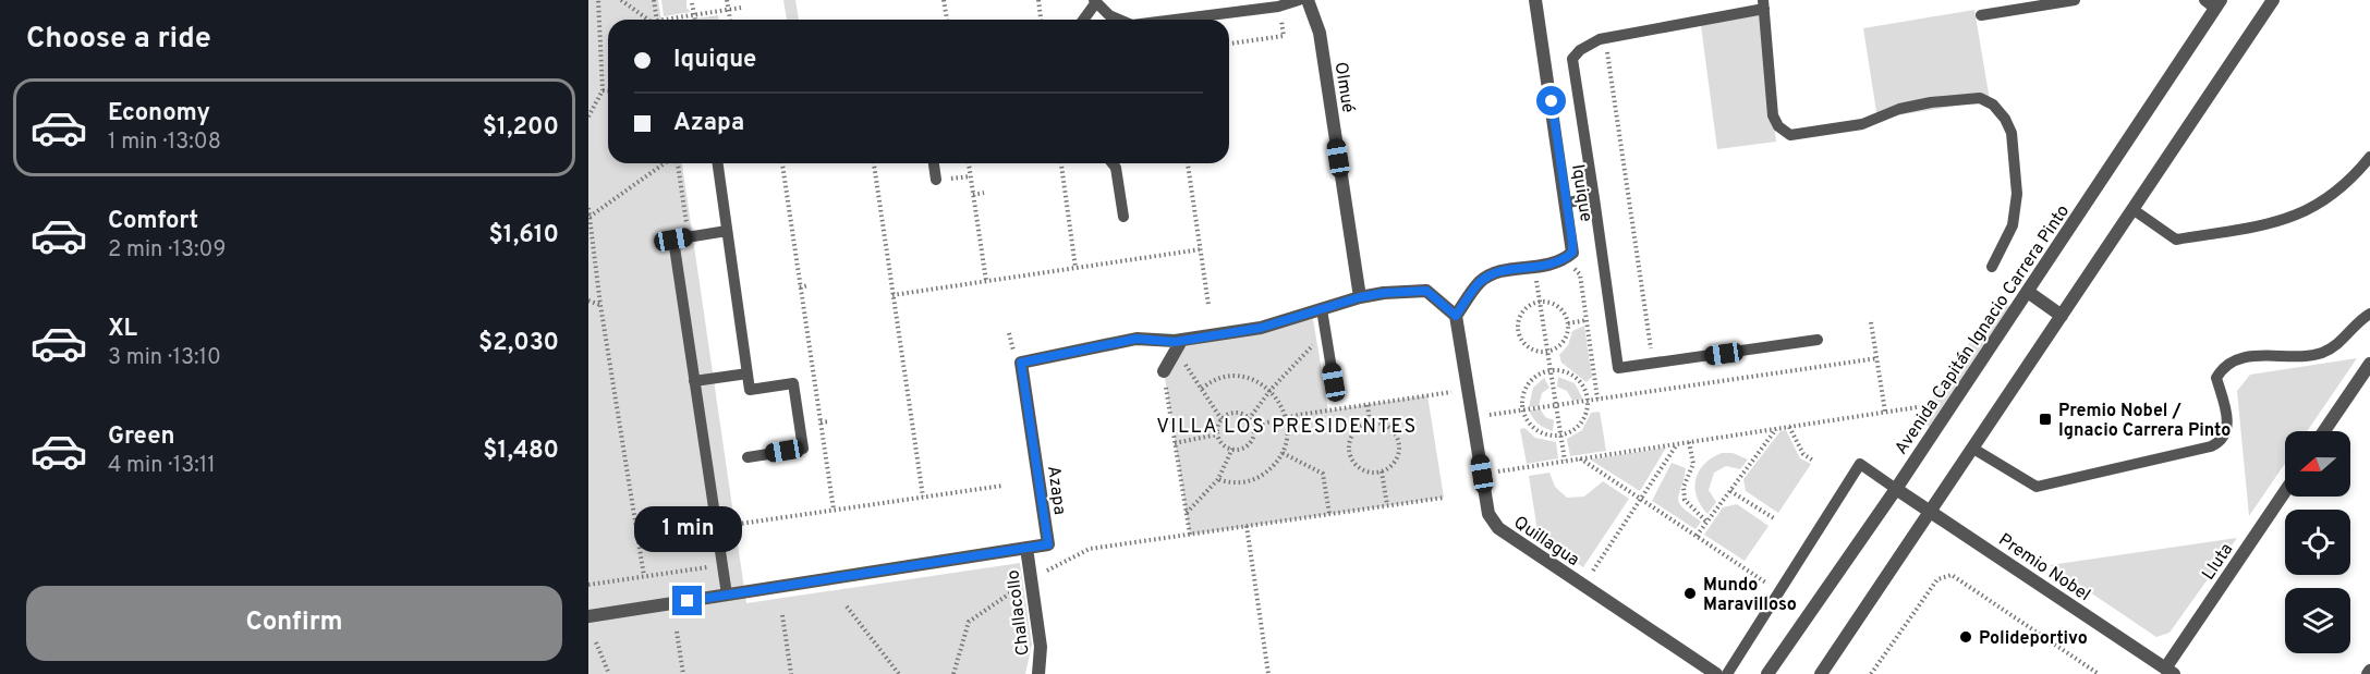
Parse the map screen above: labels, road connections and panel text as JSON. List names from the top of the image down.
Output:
{
  "streets": {
    "street": [
      "Olmué",
      "Iquique",
      "Avenida Capitán Ignacio Carrera Pinto",
      "Azapa",
      "Quillagua",
      "Lluta",
      "Premio Nobel",
      "Challacollo"
    ]
  },
  "crossings": [
    ["Olmué", "Azapa"],
    ["Avenida Capitán Ignacio Carrera Pinto", "Premio Nobel"],
    ["Azapa", "Challacollo"],
    ["Lluta", "Premio Nobel"]
  ],
  "districts": ["VILLA LOS PRESIDENTES"],
  "places": {
    "transit": ["Premio Nobel / Ignacio Carrera Pinto"],
    "other": ["Mundo Maravilloso", "Polideportivo"]
  },
  "north": "left",
  "page": {
    "heading": "Choose a ride",
    "banner": ["Iquique", "Azapa"],
    "list": [
      {
        "name": "Economy",
        "note": "1 min · 13:08",
        "value": "$1,200"
      },
      {
        "name": "Comfort",
        "note": "2 min · 13:09",
        "value": "$1,610"
      },
      {
        "name": "XL",
        "note": "3 min · 13:10",
        "value": "$2,030"
      },
      {
        "name": "Green",
        "note": "4 min · 13:11",
        "value": "$1,480"
      }
    ],
    "bubble": "1 min",
    "buttons": "Confirm"
  }
}
